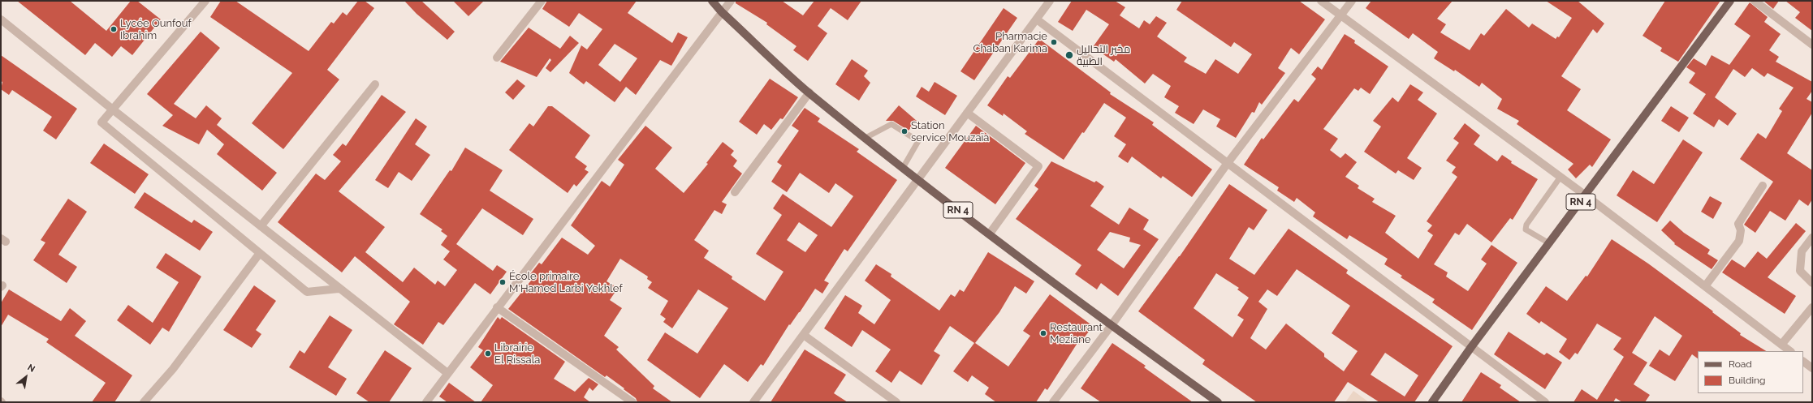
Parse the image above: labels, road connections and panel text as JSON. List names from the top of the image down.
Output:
{
  "streets": {
    "main road": ["RN 4"]
  },
  "places": [
    "Lycée Ounfouf Ibrahim",
    "Pharmacie Chaban Karima",
    "مخبر التحاليل الطبية",
    "Station service Mouzaïa",
    "École primaire M'Hamed Larbi Yekhlef",
    "Restaurant Meziane",
    "Librairie El Rissala"
  ],
  "legend": ["Road", "Building"],
  "north": "top right"
}
